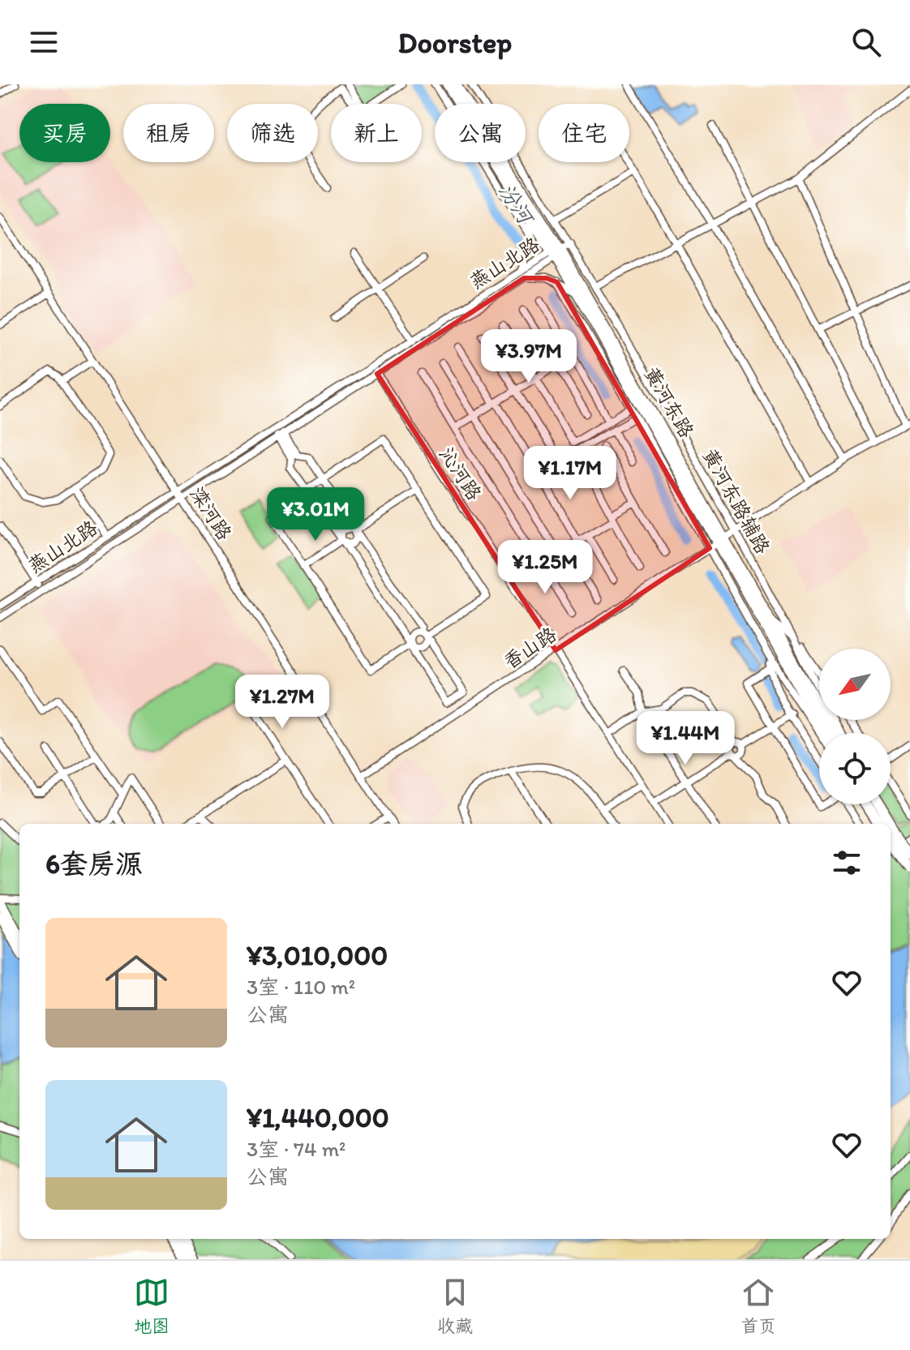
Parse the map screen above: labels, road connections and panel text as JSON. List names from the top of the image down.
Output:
{
  "streets": {
    "main road": ["黄河东路"],
    "street": [
      "燕山北路",
      "沁河路",
      "黄河东路辅路",
      "滦河路",
      "香山路"
    ]
  },
  "crossings": [
    ["燕山北路", "黄河东路"],
    ["燕山北路", "沁河路"],
    ["燕山北路", "滦河路"],
    ["黄河东路", "黄河东路辅路"],
    ["黄河东路", "香山路"],
    ["沁河路", "香山路"],
    ["黄河东路辅路", "香山路"],
    ["滦河路", "香山路"]
  ],
  "water": ["汾河"],
  "north": "bottom left",
  "page": {
    "header": "Doorstep",
    "chip": [
      "买房",
      "租房",
      "筛选",
      "新上",
      "公寓",
      "住宅"
    ],
    "price": [
      "¥3.97M",
      "¥1.17M",
      "¥3.01M",
      "¥1.25M",
      "¥1.27M",
      "¥1.44M"
    ],
    "heading": "6套房源",
    "list": [
      {
        "name": "¥3,010,000",
        "note": "3室 · 110 m² · 公寓"
      },
      {
        "name": "¥1,440,000",
        "note": "3室 · 74 m² · 公寓"
      }
    ],
    "tabs": ["地图", "收藏", "首页"]
  }
}
